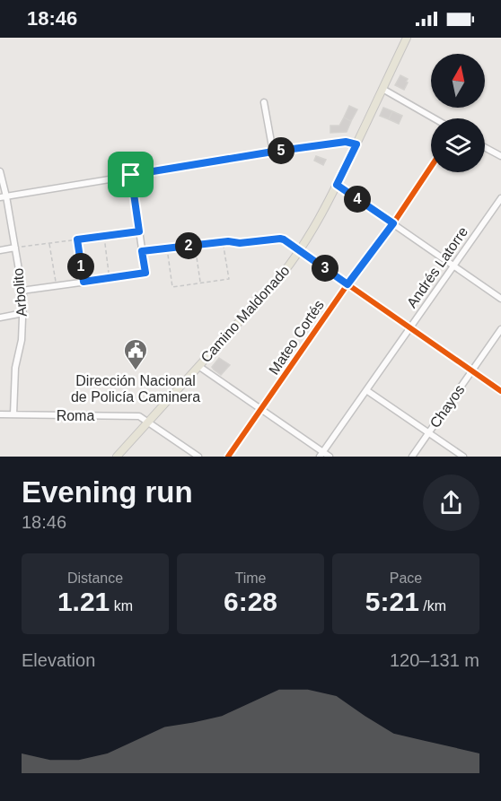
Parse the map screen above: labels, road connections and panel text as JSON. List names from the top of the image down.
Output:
{
  "streets": {
    "main road": ["Camino Maldonado"],
    "street": [
      "Andrés Latorre",
      "Arbolito",
      "Mateo Cortés",
      "Chayos",
      "Roma"
    ]
  },
  "crossings": [
    ["Arbolito", "Roma"],
    ["Camino Maldonado", "Roma"]
  ],
  "places": {
    "public building": ["Dirección Nacional de Policía Caminera"]
  },
  "north": "top",
  "page": {
    "status": "18:46",
    "pins": [
      "5",
      "4",
      "2",
      "1",
      "3"
    ],
    "heading": ["Evening run", "18:46"],
    "stats": [
      ["Distance", "1.21 km"],
      ["Time", "6:28"],
      ["Pace", "5:21 /km"]
    ],
    "chart": ["Elevation", "120–131 m"]
  }
}
